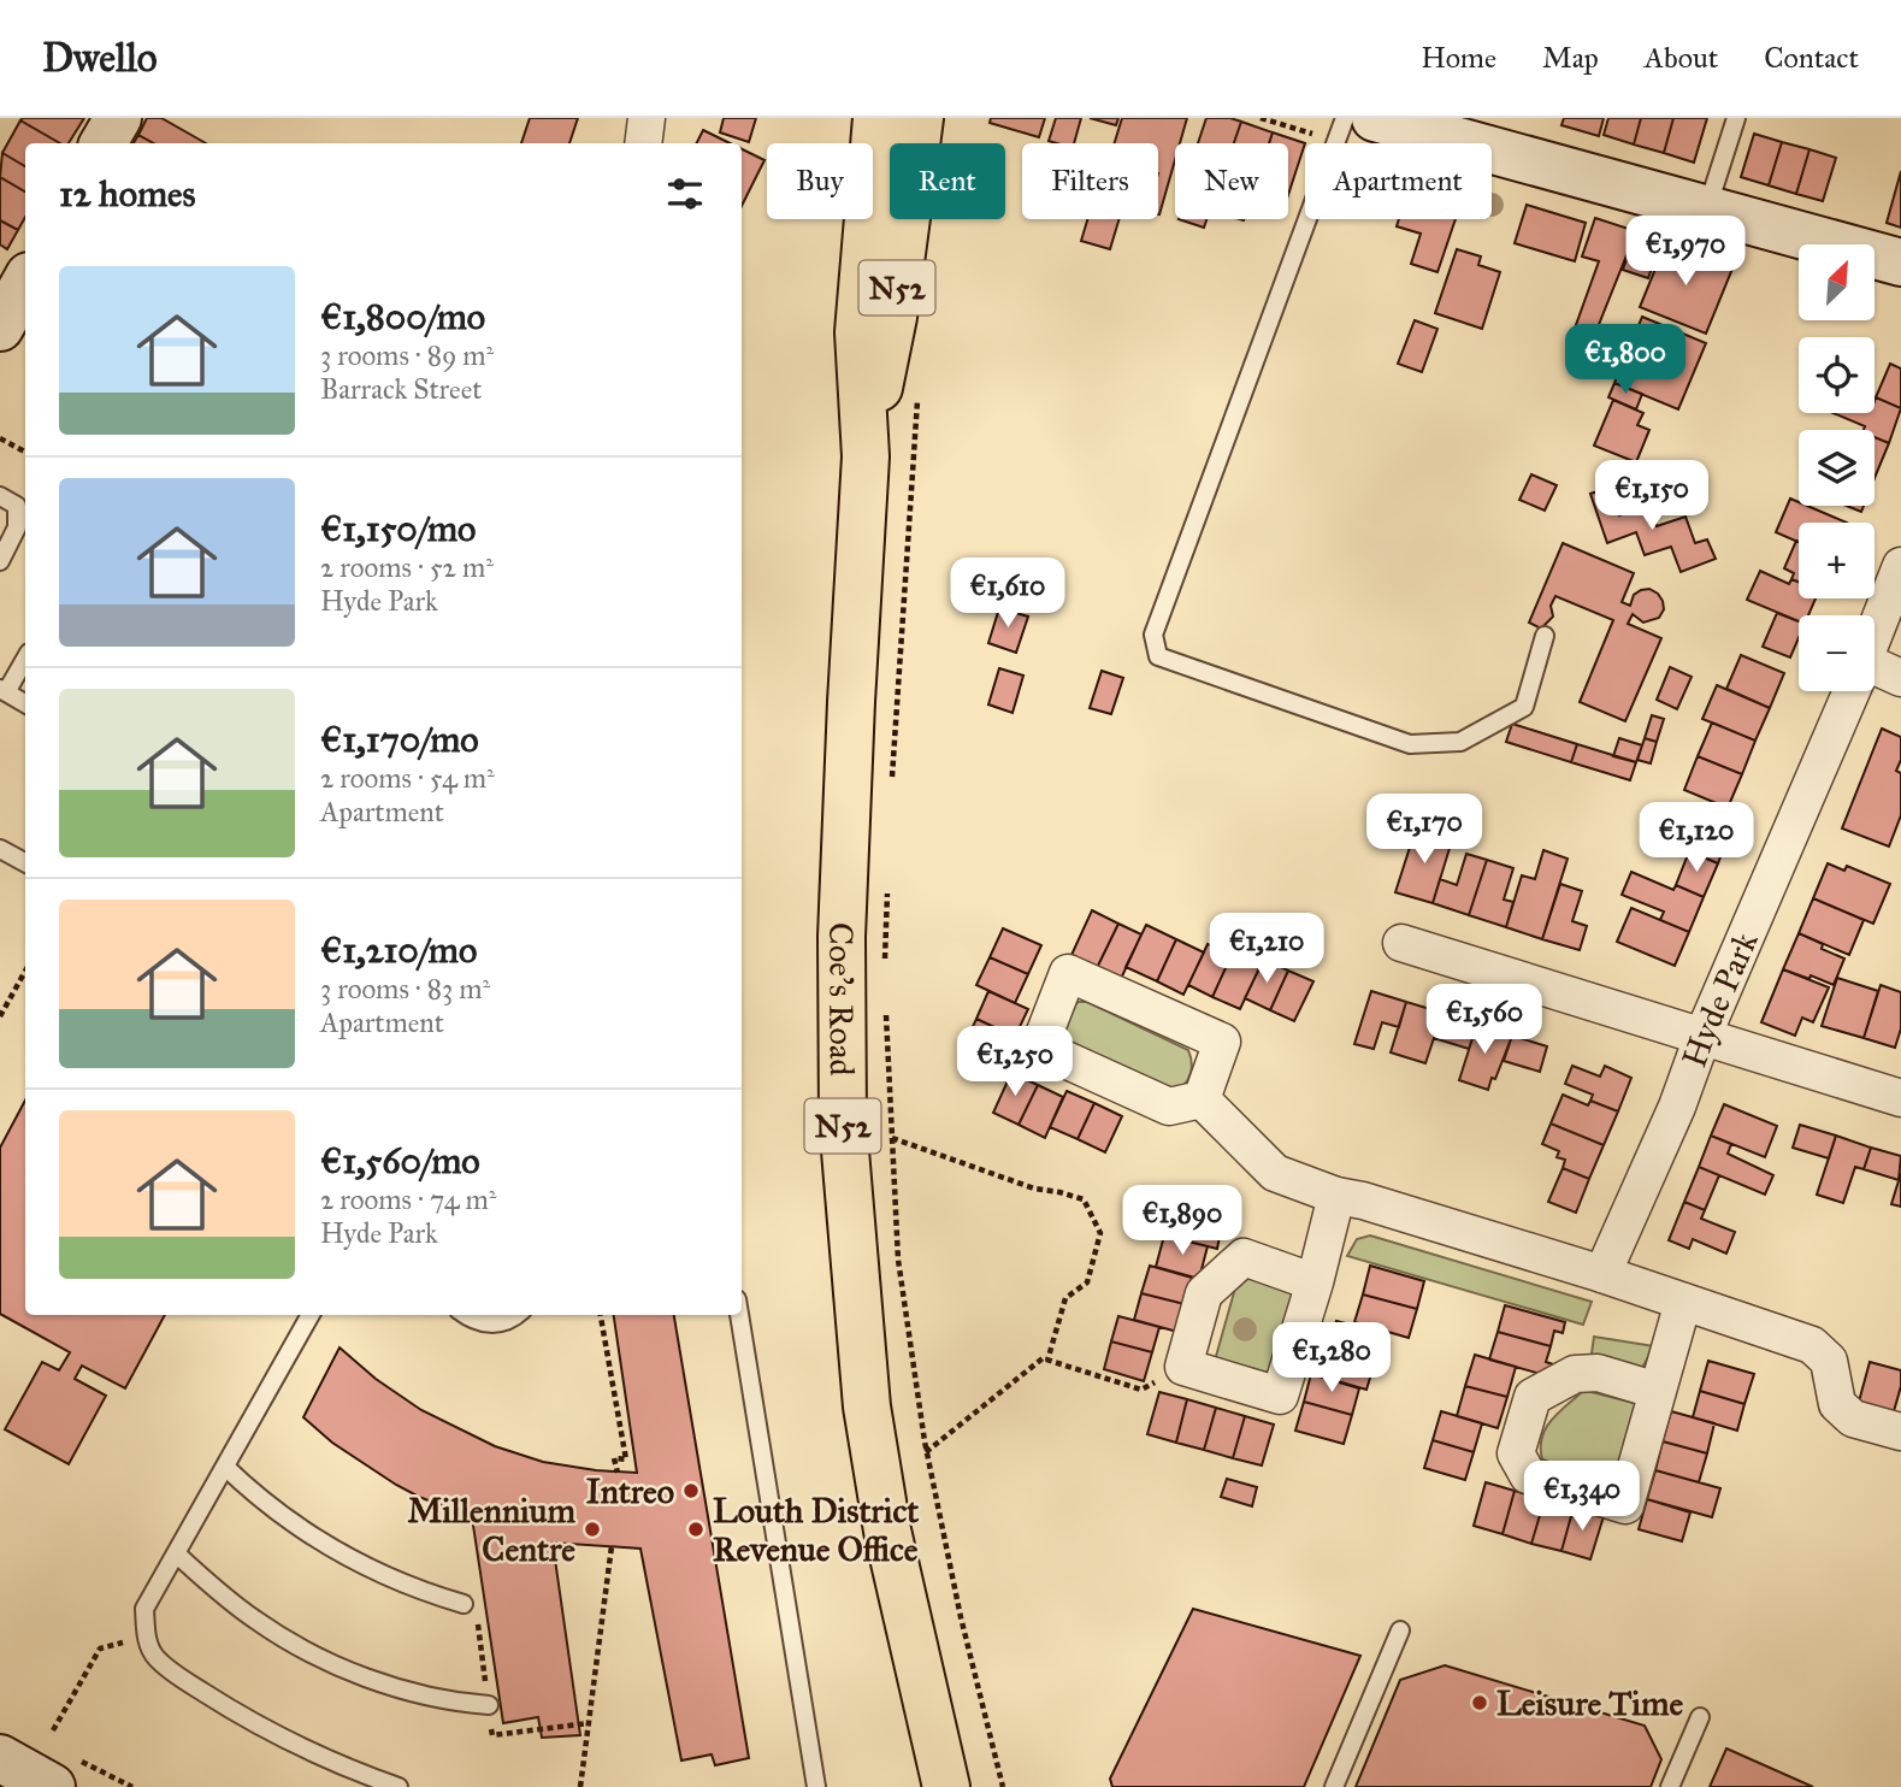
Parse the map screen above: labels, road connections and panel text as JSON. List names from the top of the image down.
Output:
{
  "streets": {
    "main road": ["N52", "Coe's Road"],
    "street": ["Hyde Park"]
  },
  "places": [
    "Intreo",
    "Millennium Centre",
    "Louth District Revenue Office",
    "Leisure Time"
  ],
  "north": "top right",
  "page": {
    "header": "Dwello",
    "nav": [
      "Home",
      "Map",
      "About",
      "Contact"
    ],
    "chip": [
      "Buy",
      "Rent",
      "Filters",
      "New",
      "Apartment"
    ],
    "heading": "12 homes",
    "price": [
      "€1,970",
      "€1,800",
      "€1,150",
      "€1,610",
      "€1,170",
      "€1,120",
      "€1,210",
      "€1,560",
      "€1,250",
      "€1,890",
      "€1,280",
      "€1,340"
    ],
    "map_buttons": ["+", "−"],
    "list": [
      {
        "name": "€1,800/mo",
        "note": "3 rooms · 89 m² · Barrack Street"
      },
      {
        "name": "€1,150/mo",
        "note": "2 rooms · 52 m² · Hyde Park"
      },
      {
        "name": "€1,170/mo",
        "note": "2 rooms · 54 m² · Apartment"
      },
      {
        "name": "€1,210/mo",
        "note": "3 rooms · 83 m² · Apartment"
      },
      {
        "name": "€1,560/mo",
        "note": "2 rooms · 74 m² · Hyde Park"
      }
    ]
  }
}
